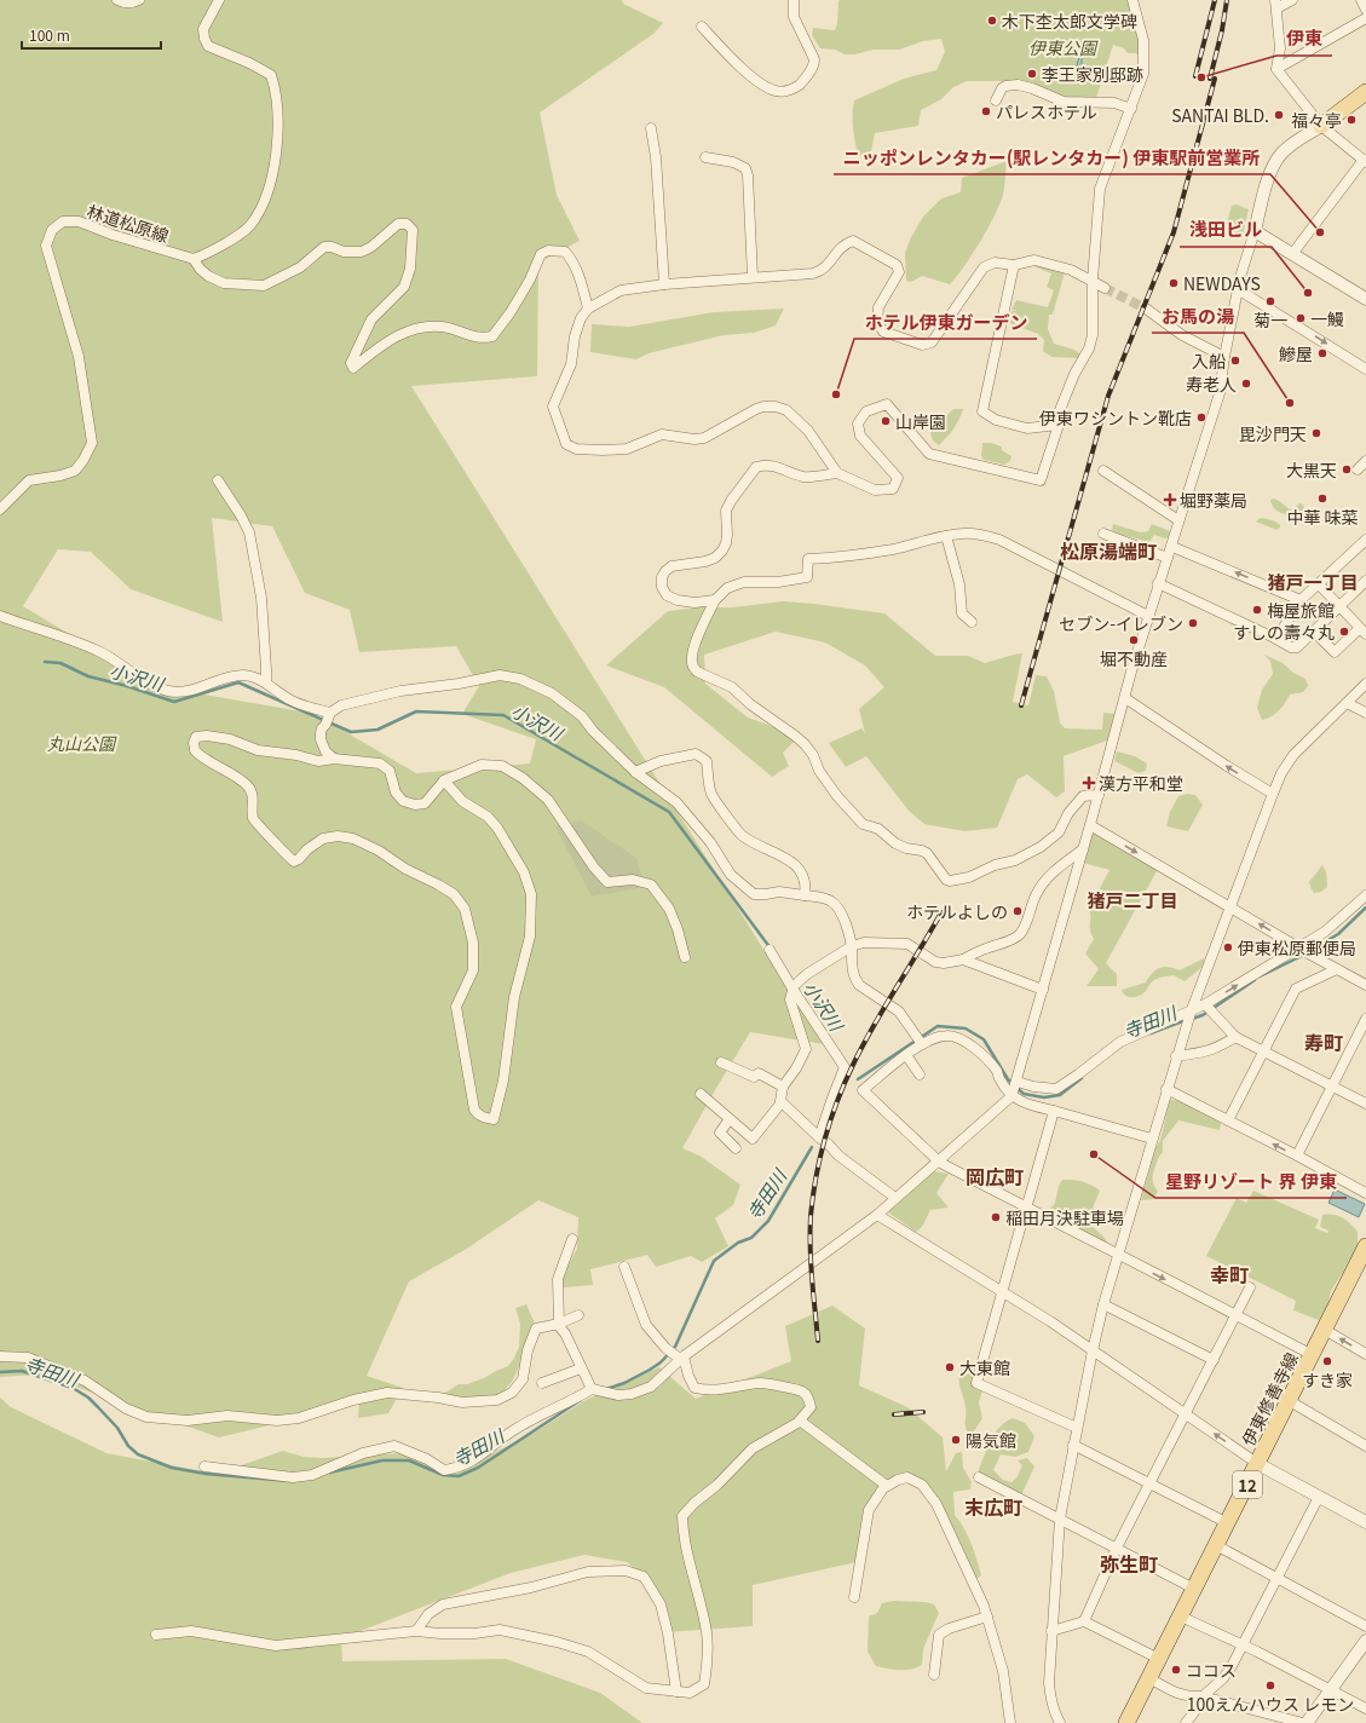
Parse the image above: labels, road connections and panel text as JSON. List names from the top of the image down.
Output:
{
  "streets": {
    "main road": ["伊東修善寺線", "12"],
    "street": ["林道松原線"]
  },
  "districts": [
    "松原湯端町",
    "猪戸一丁目",
    "猪戸二丁目",
    "寿町",
    "岡広町",
    "幸町",
    "末広町",
    "弥生町"
  ],
  "water": ["小沢川", "寺田川"],
  "parks": ["伊東公園", "丸山公園"],
  "places": {
    "other": [
      "木下杢太郎文学碑",
      "李王家別邸跡",
      "伊東",
      "パレスホテル",
      "SANTAI BLD.",
      "福々亭",
      "ニッポンレンタカー(駅レンタカー) 伊東駅前営業所",
      "NEWDAYS",
      "浅田ビル",
      "菊一",
      "一鰻",
      "鰺屋",
      "入船",
      "寿老人",
      "ホテル伊東ガーデン",
      "お馬の湯",
      "伊東ワシントン靴店",
      "山岸園",
      "毘沙門天",
      "大黒天",
      "中華 味菜",
      "梅屋旅館",
      "セブン-イレブン",
      "すしの壽々丸",
      "堀不動産",
      "ホテルよしの",
      "伊東松原郵便局",
      "星野リゾート 界 伊東",
      "稲田月決駐車場",
      "すき家",
      "大東館",
      "陽気館",
      "ココス",
      "100えんハウス レモン"
    ],
    "health": ["堀野薬局", "漢方平和堂"]
  },
  "scale_bar": "100 m"
}
